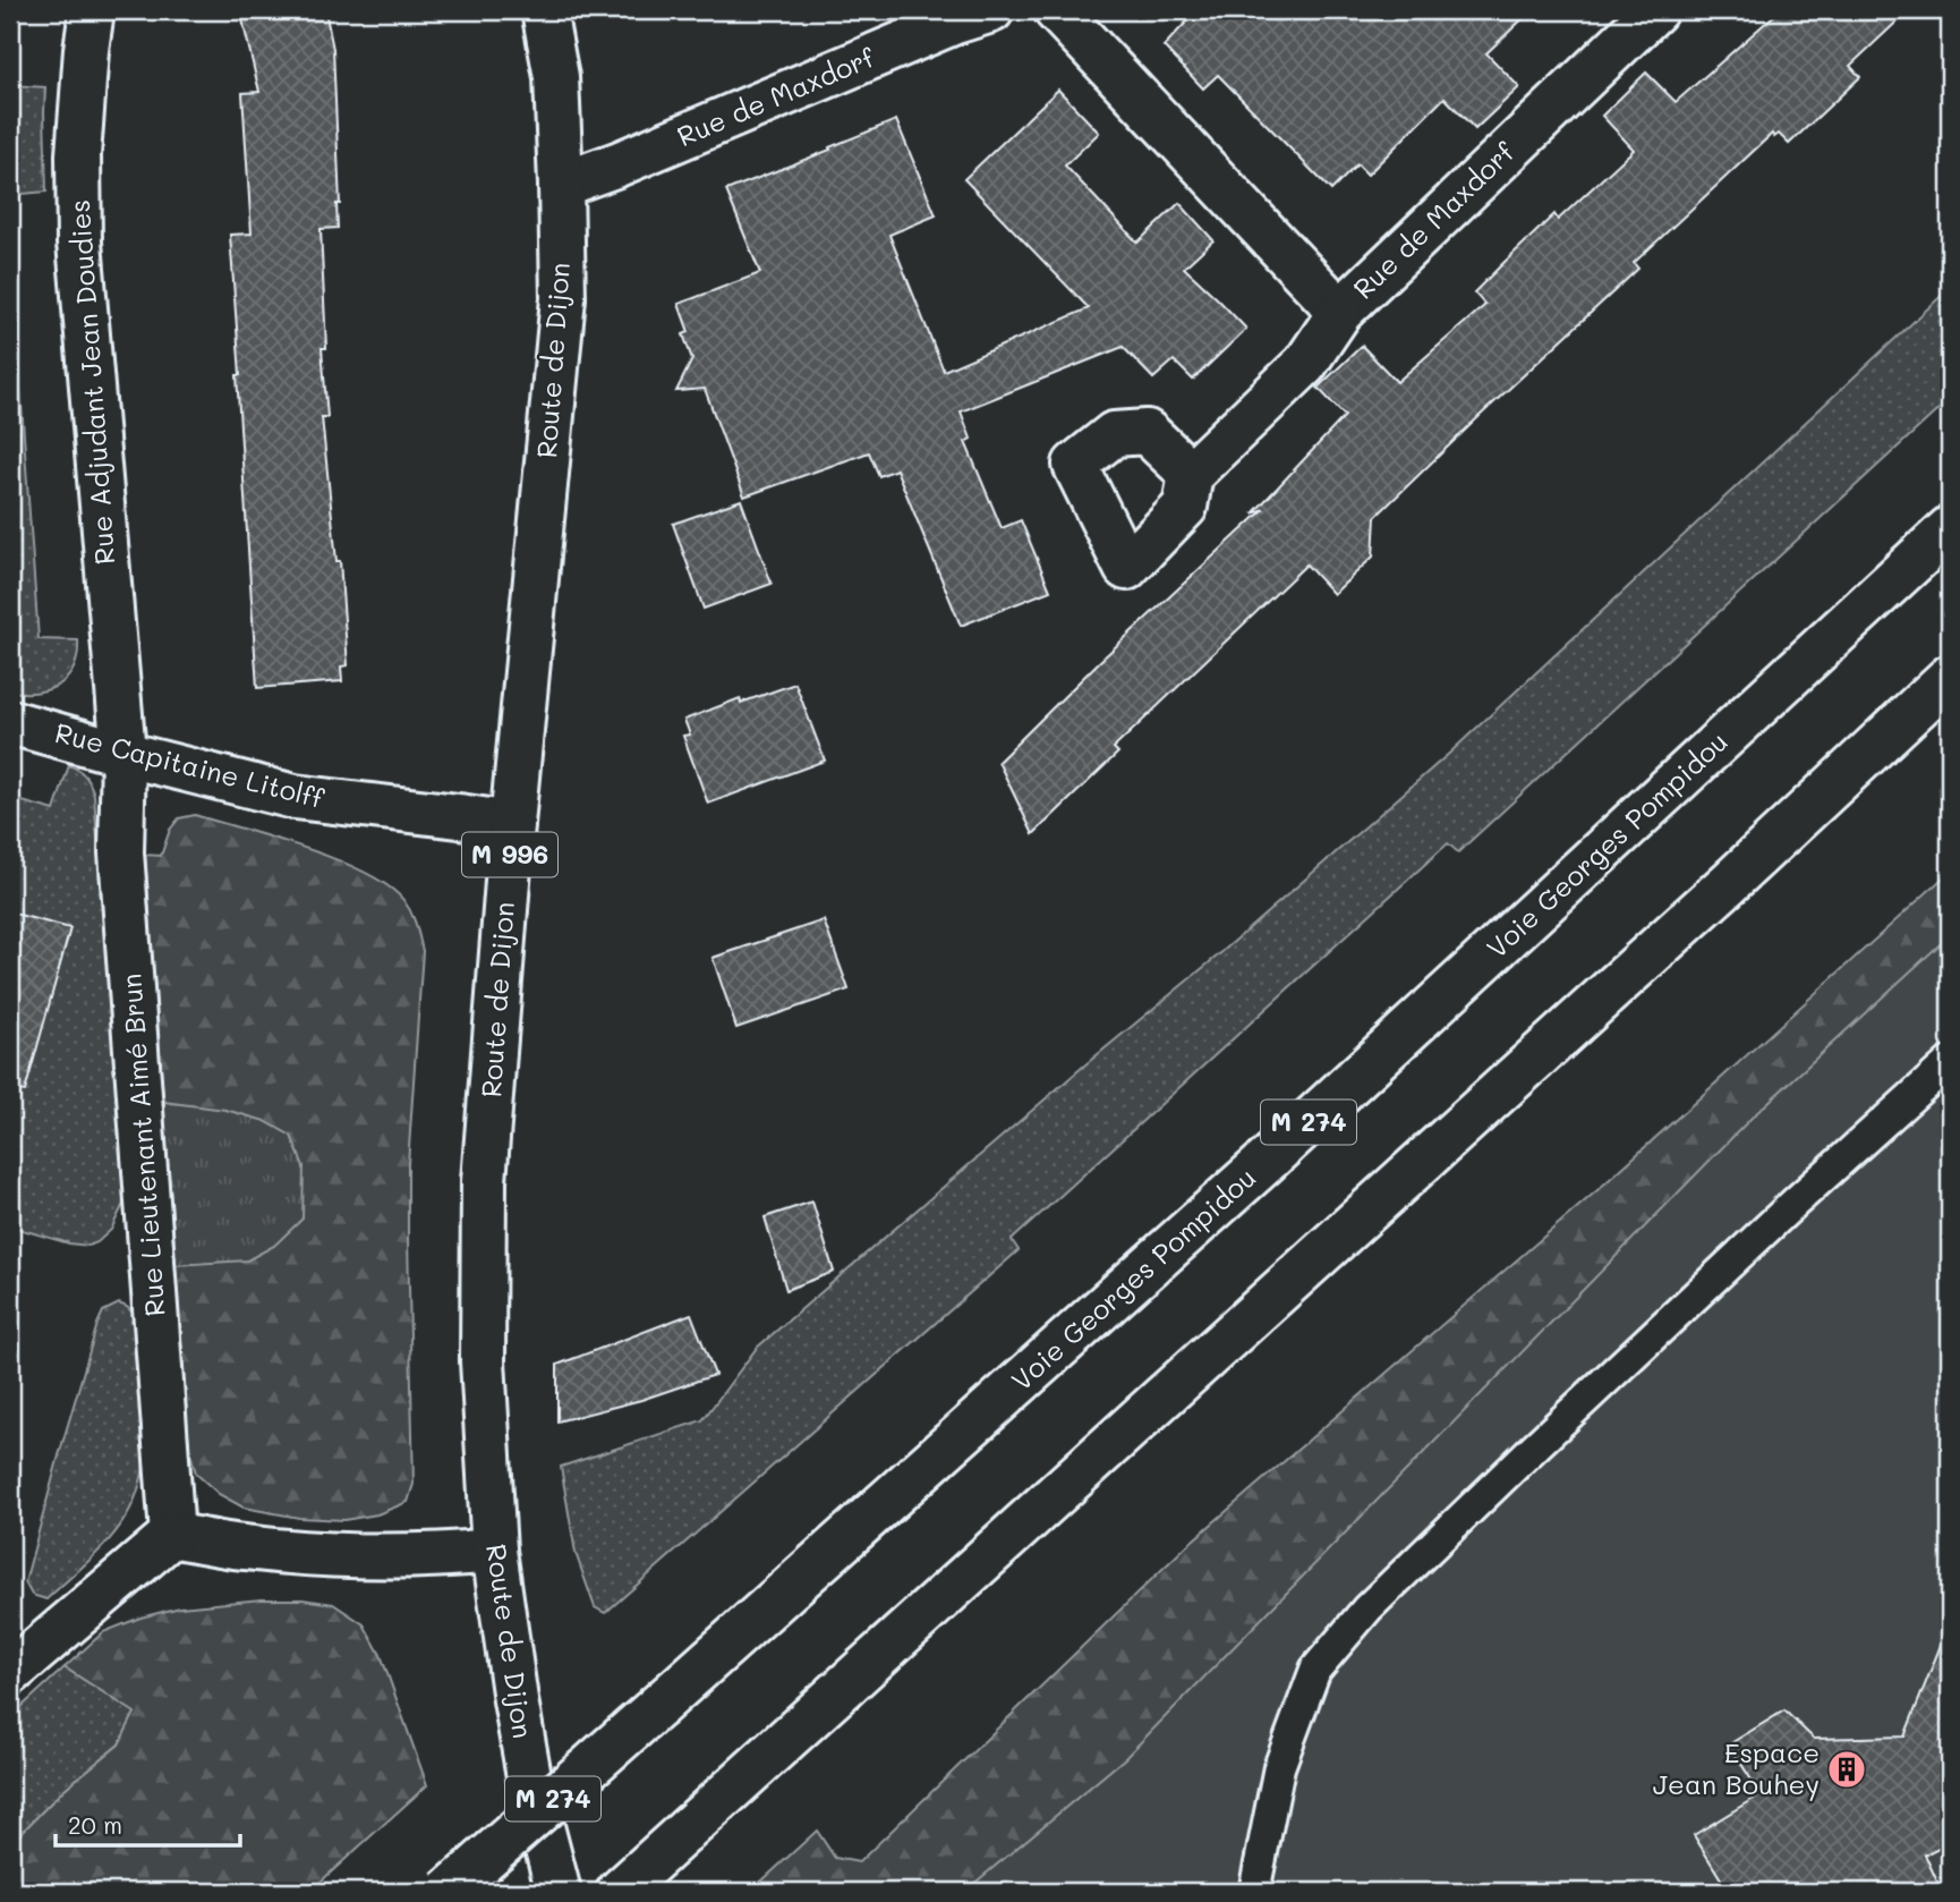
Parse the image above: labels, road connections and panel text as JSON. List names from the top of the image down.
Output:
{
  "streets": {
    "main road": [
      "Rue de Maxdorf",
      "Route de Dijon",
      "Rue Adjudant Jean Doudies",
      "Rue Capitaine Litolff",
      "Voie Georges Pompidou",
      "M 996",
      "M 274",
      "Rue Lieutenant Aimé Brun"
    ]
  },
  "crossings": [
    ["Rue de Maxdorf", "Route de Dijon"],
    ["Route de Dijon", "Rue Capitaine Litolff"],
    ["Rue Adjudant Jean Doudies", "Rue Capitaine Litolff"],
    ["Rue Adjudant Jean Doudies", "Rue Lieutenant Aimé Brun"],
    ["Rue Capitaine Litolff", "Rue Lieutenant Aimé Brun"]
  ],
  "places": {
    "building": ["Espace Jean Bouhey"]
  },
  "scale_bar": "20 m"
}
